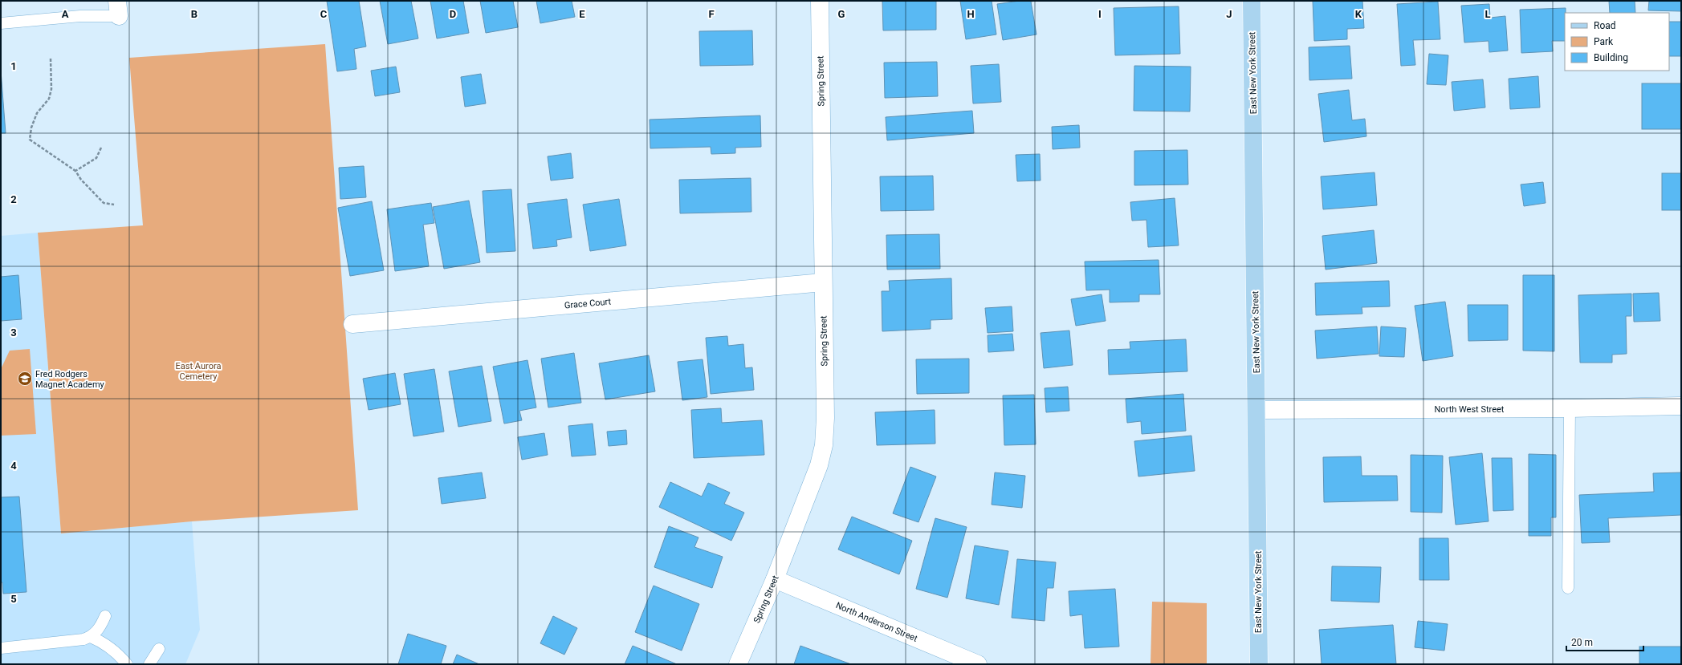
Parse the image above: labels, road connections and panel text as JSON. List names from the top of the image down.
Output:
{
  "streets": {
    "main road": ["East New York Street"],
    "street": [
      "Spring Street",
      "Grace Court",
      "North West Street",
      "North Anderson Street"
    ]
  },
  "crossings": [
    ["East New York Street", "North West Street"],
    ["Spring Street", "Grace Court"],
    ["Spring Street", "North Anderson Street"]
  ],
  "parks": ["East Aurora Cemetery"],
  "places": {
    "school or university": ["Fred Rodgers Magnet Academy"]
  },
  "legend": ["Road", "Park", "Building"],
  "scale_bar": "20 m",
  "grid": {
    "columns": [
      "A",
      "B",
      "C",
      "D",
      "E",
      "F",
      "G",
      "H",
      "I",
      "J",
      "K",
      "L"
    ],
    "rows": [
      "1",
      "2",
      "3",
      "4",
      "5"
    ]
  }
}
